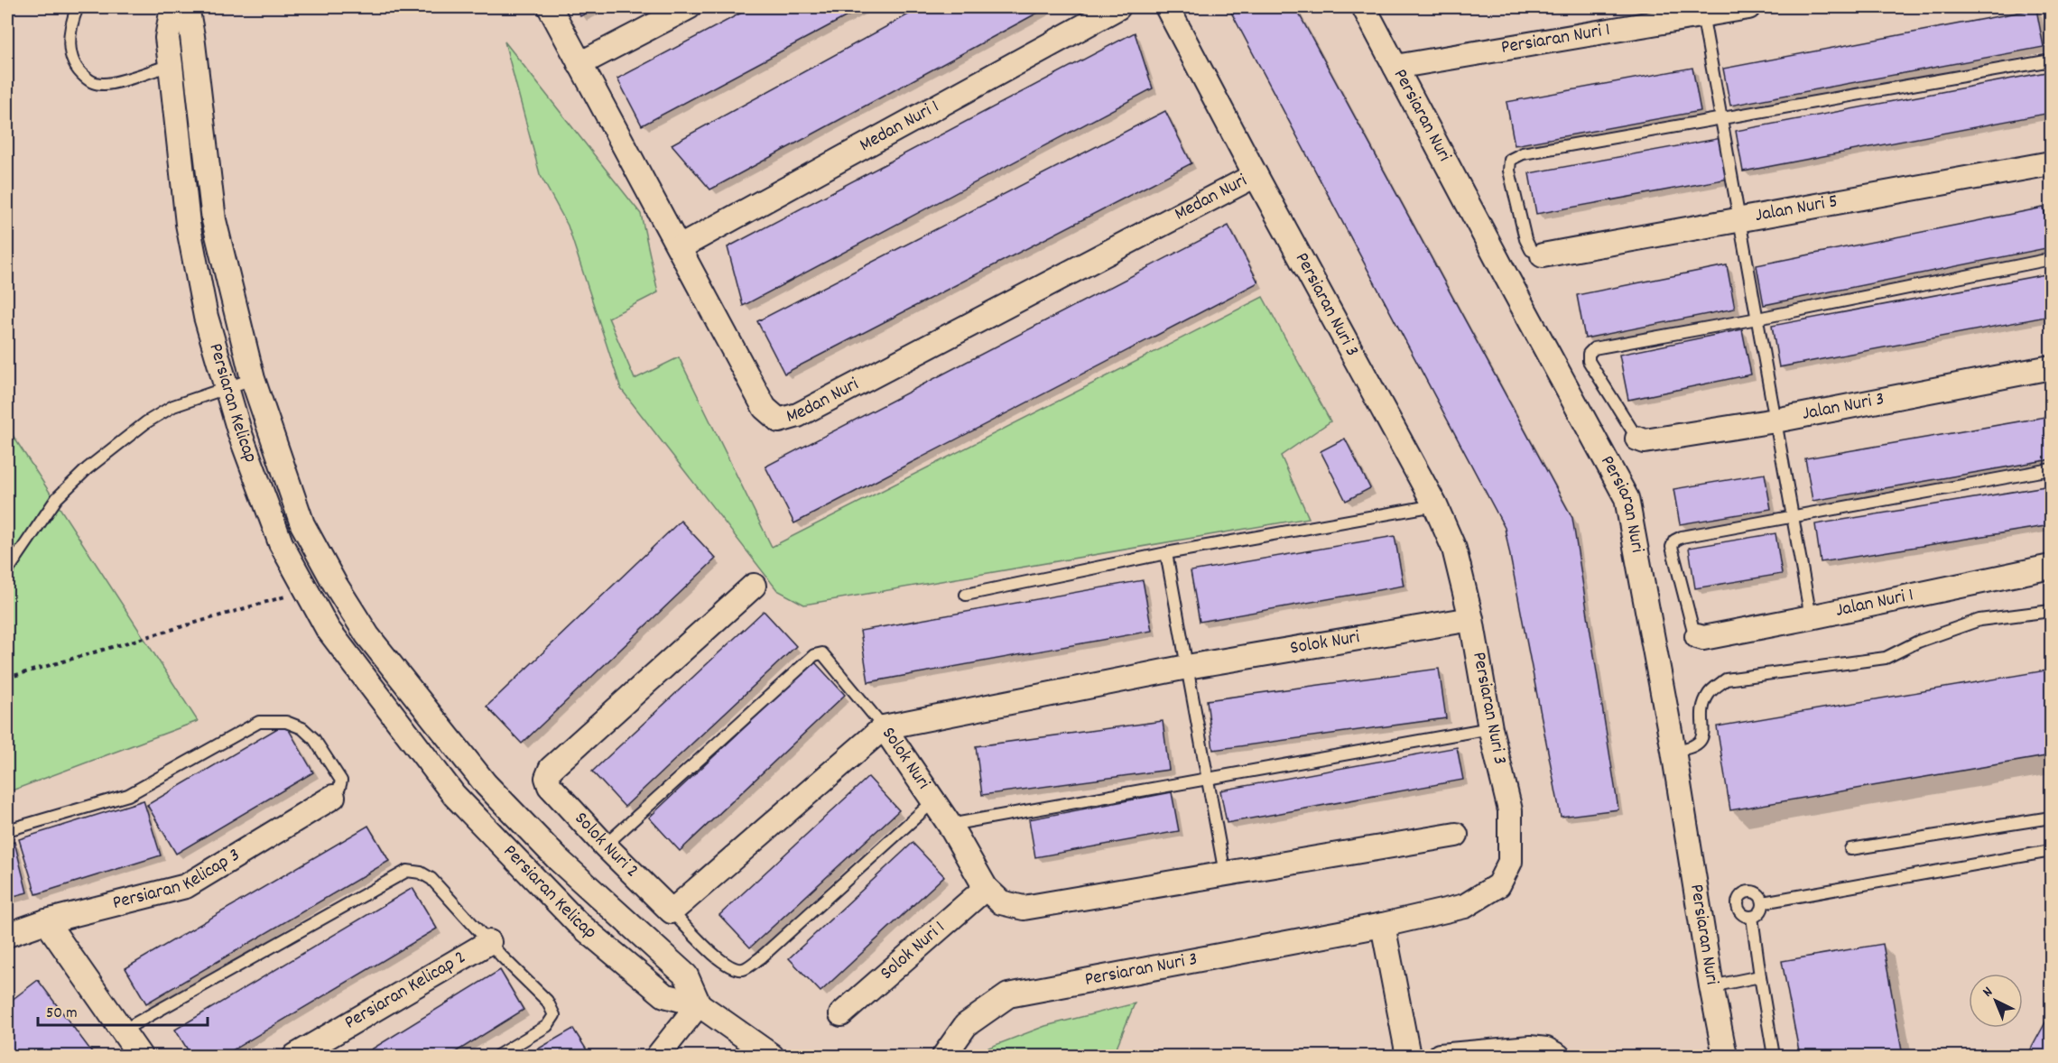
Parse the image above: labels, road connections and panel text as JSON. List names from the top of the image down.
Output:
{
  "streets": {
    "street": [
      "Persiaran Nuri 1",
      "Persiaran Nuri",
      "Medan Nuri 1",
      "Medan Nuri",
      "Jalan Nuri 5",
      "Persiaran Nuri 3",
      "Persiaran Kelicap",
      "Jalan Nuri 3",
      "Jalan Nuri 1",
      "Solok Nuri",
      "Solok Nuri 2",
      "Persiaran Kelicap 3",
      "Solok Nuri 1",
      "Persiaran Kelicap 2"
    ]
  },
  "crossings": [
    ["Persiaran Nuri 1", "Persiaran Nuri"],
    ["Medan Nuri 1", "Medan Nuri"],
    ["Medan Nuri", "Persiaran Nuri 3"],
    ["Persiaran Nuri 3", "Solok Nuri"],
    ["Solok Nuri", "Solok Nuri 1"]
  ],
  "scale_bar": "50 m",
  "north": "top left"
}
